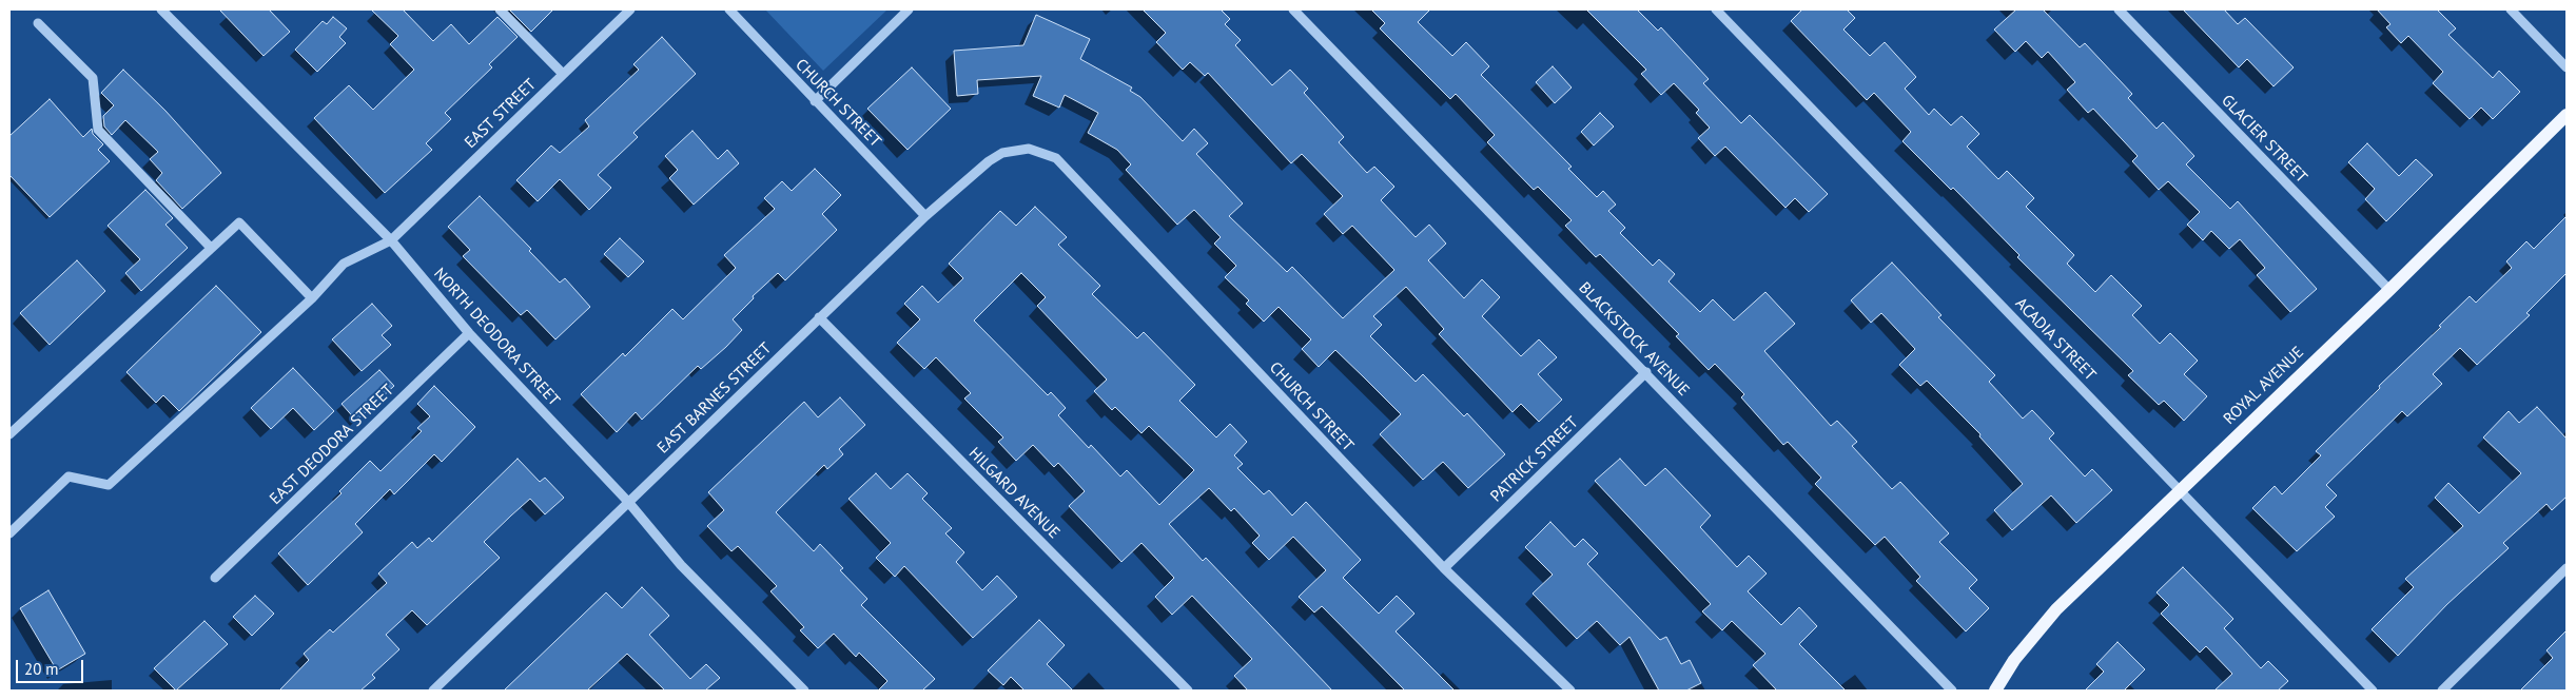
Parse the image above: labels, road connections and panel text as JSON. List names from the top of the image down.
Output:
{
  "streets": {
    "main road": ["ROYAL AVENUE"],
    "street": [
      "CHURCH STREET",
      "EAST STREET",
      "GLACIER STREET",
      "NORTH DEODORA STREET",
      "BLACKSTOCK AVENUE",
      "ACADIA STREET",
      "EAST BARNES STREET",
      "EAST DEODORA STREET",
      "PATRICK STREET",
      "HILGARD AVENUE"
    ]
  },
  "crossings": [
    ["CHURCH STREET", "EAST BARNES STREET"],
    ["CHURCH STREET", "PATRICK STREET"],
    ["EAST STREET", "NORTH DEODORA STREET"],
    ["GLACIER STREET", "ROYAL AVENUE"],
    ["NORTH DEODORA STREET", "EAST BARNES STREET"],
    ["NORTH DEODORA STREET", "EAST DEODORA STREET"],
    ["BLACKSTOCK AVENUE", "PATRICK STREET"],
    ["ACADIA STREET", "ROYAL AVENUE"],
    ["EAST BARNES STREET", "HILGARD AVENUE"]
  ],
  "scale_bar": "20 m"
}
